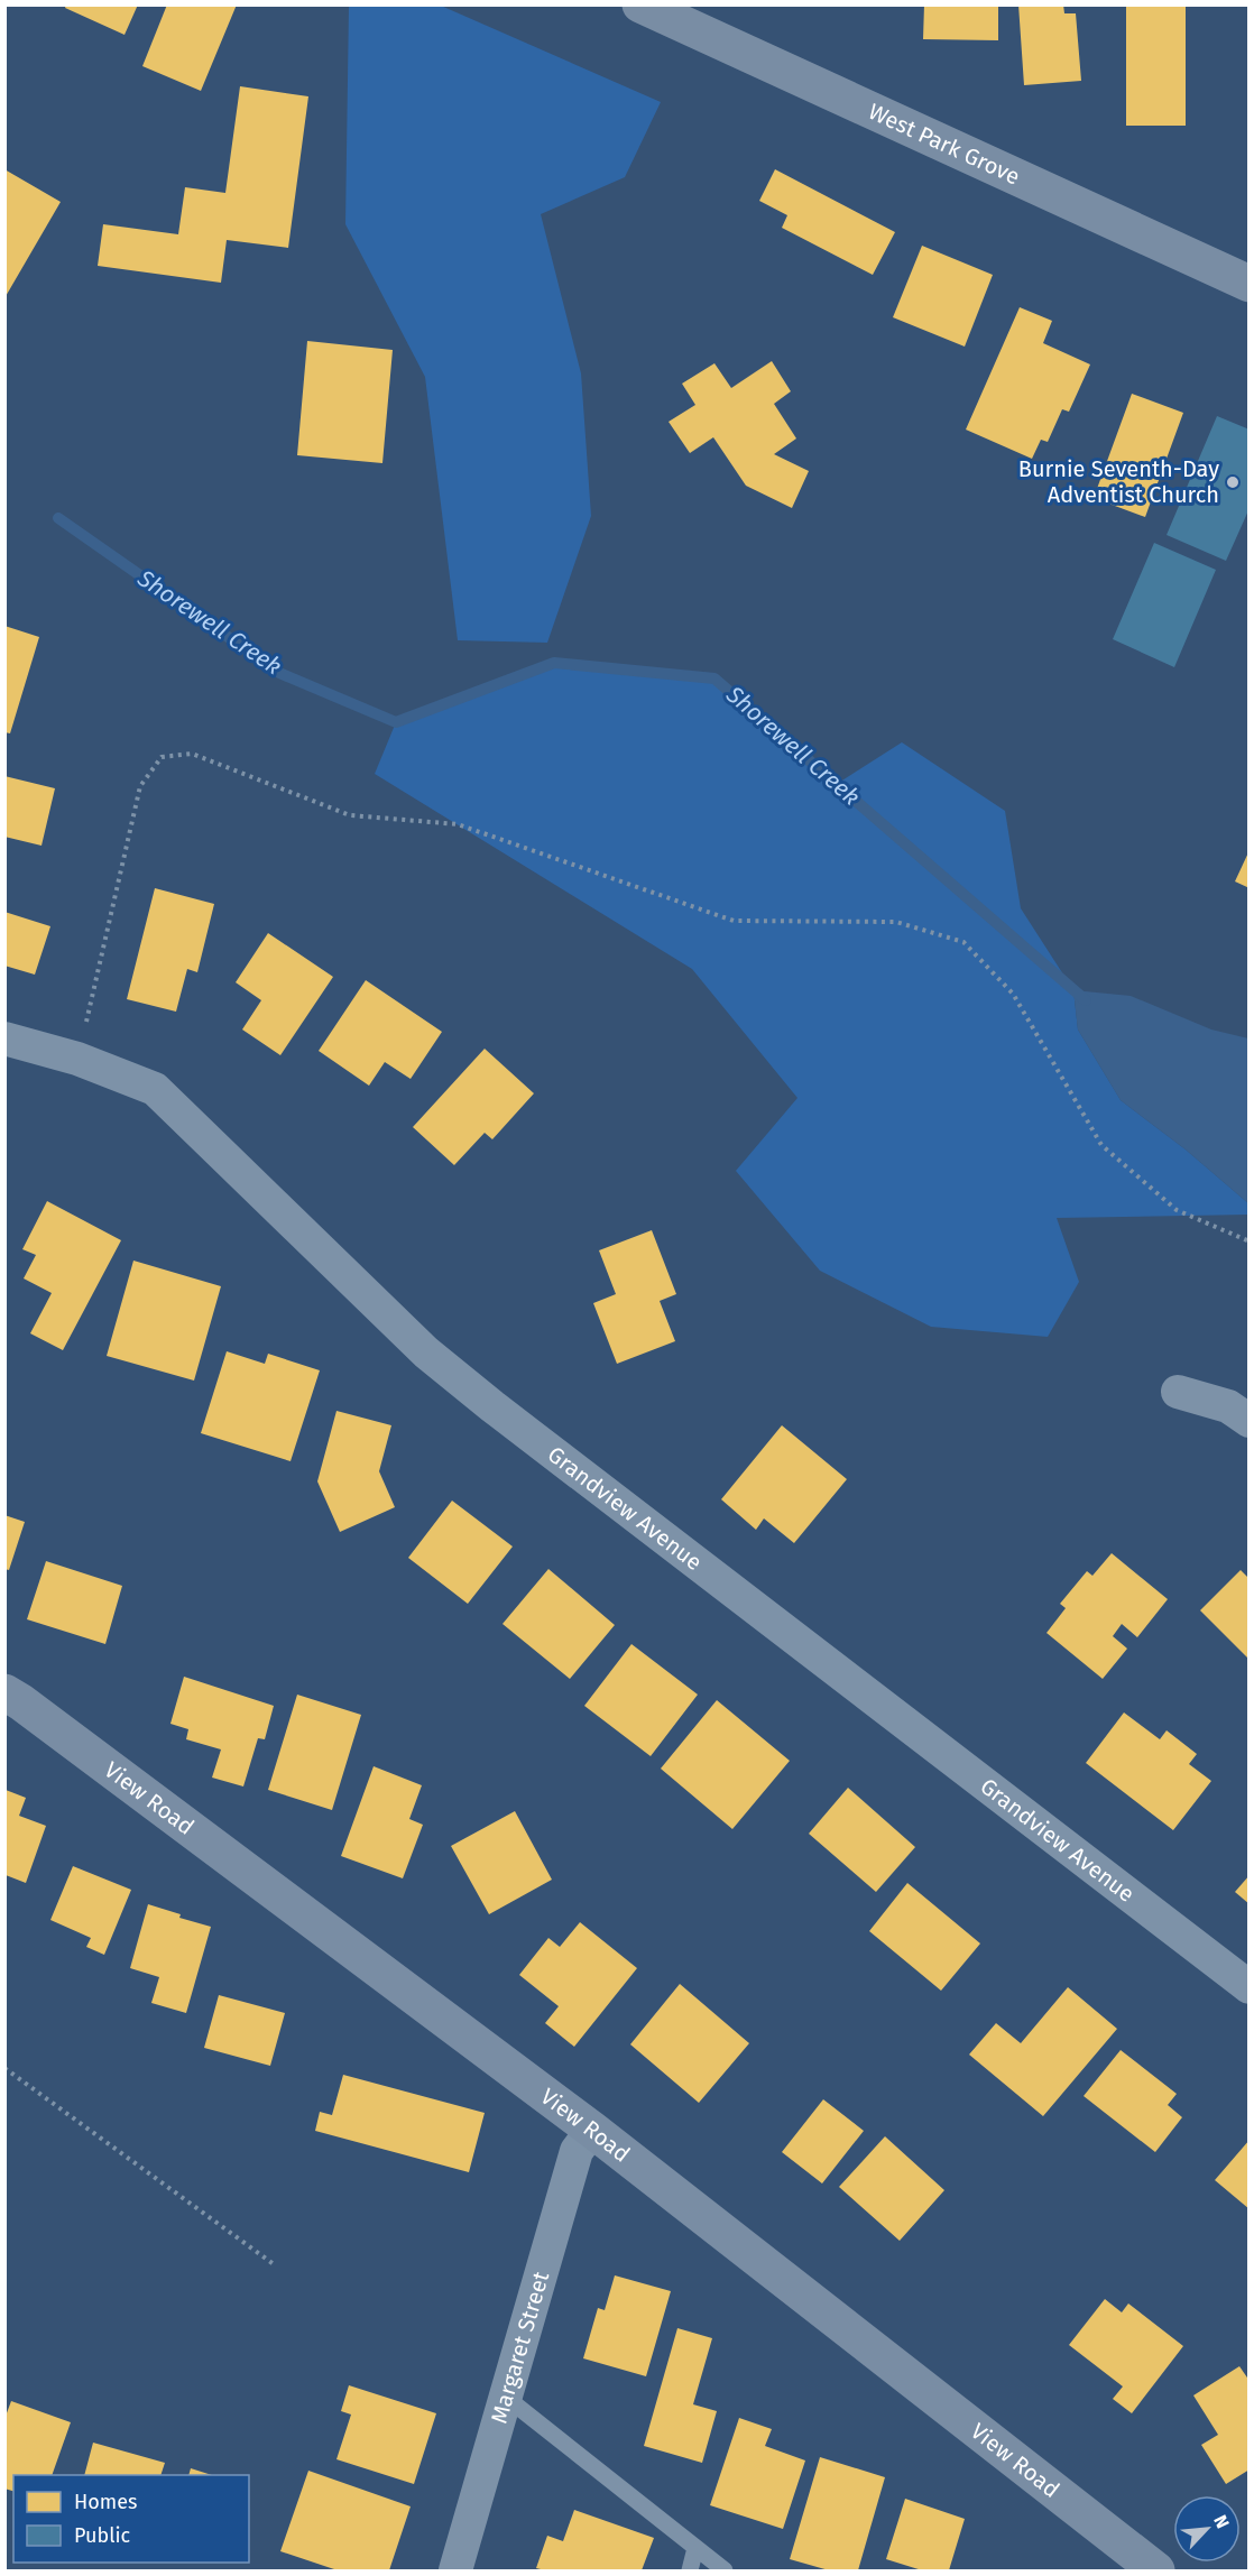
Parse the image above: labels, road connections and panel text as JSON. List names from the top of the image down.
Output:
{
  "streets": {
    "street": [
      "West Park Grove",
      "Grandview Avenue",
      "View Road",
      "Margaret Street"
    ]
  },
  "crossings": [
    ["View Road", "Margaret Street"]
  ],
  "water": ["Shorewell Creek"],
  "places": ["Burnie Seventh-Day Adventist Church"],
  "legend": ["Homes", "Public"],
  "north": "top right"
}
